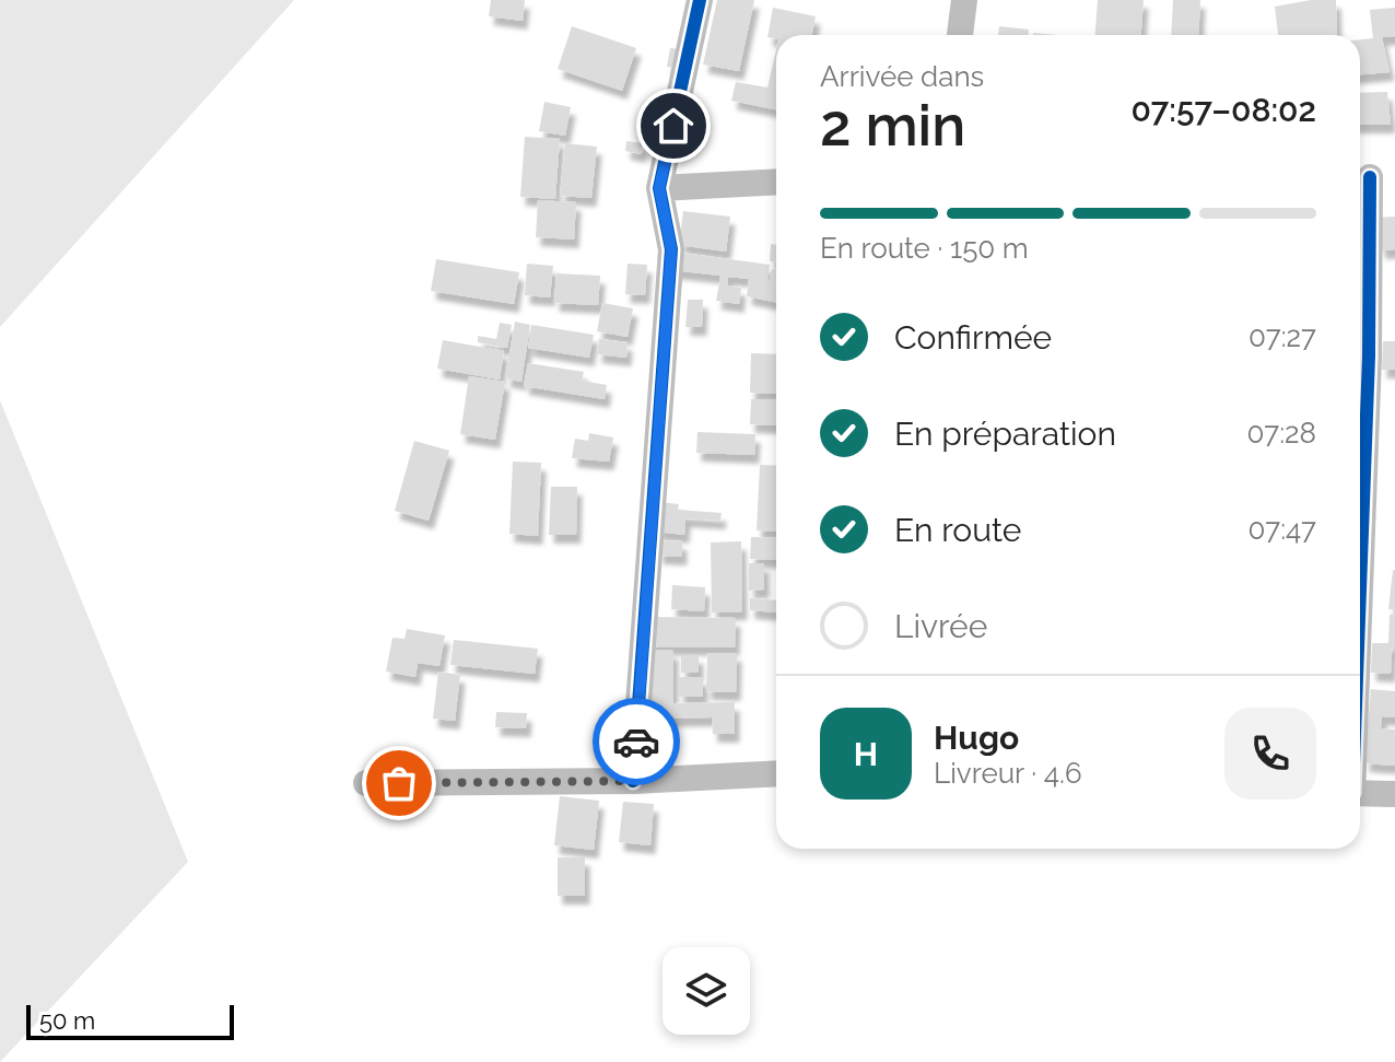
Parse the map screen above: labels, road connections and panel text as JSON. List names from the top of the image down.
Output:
{
  "scale_bar": "50 m",
  "page": {
    "heading": ["2 min", "Arrivée dans", "07:57–08:02"],
    "panel": ["Hugo", "Livreur · 4.6"],
    "bar": "En route · 150 m",
    "list": [
      ["Confirmée", "07:27"],
      ["En préparation", "07:28"],
      ["En route", "07:47"],
      "Livrée"
    ],
    "round": "H",
    "scale": "50 m"
  }
}
